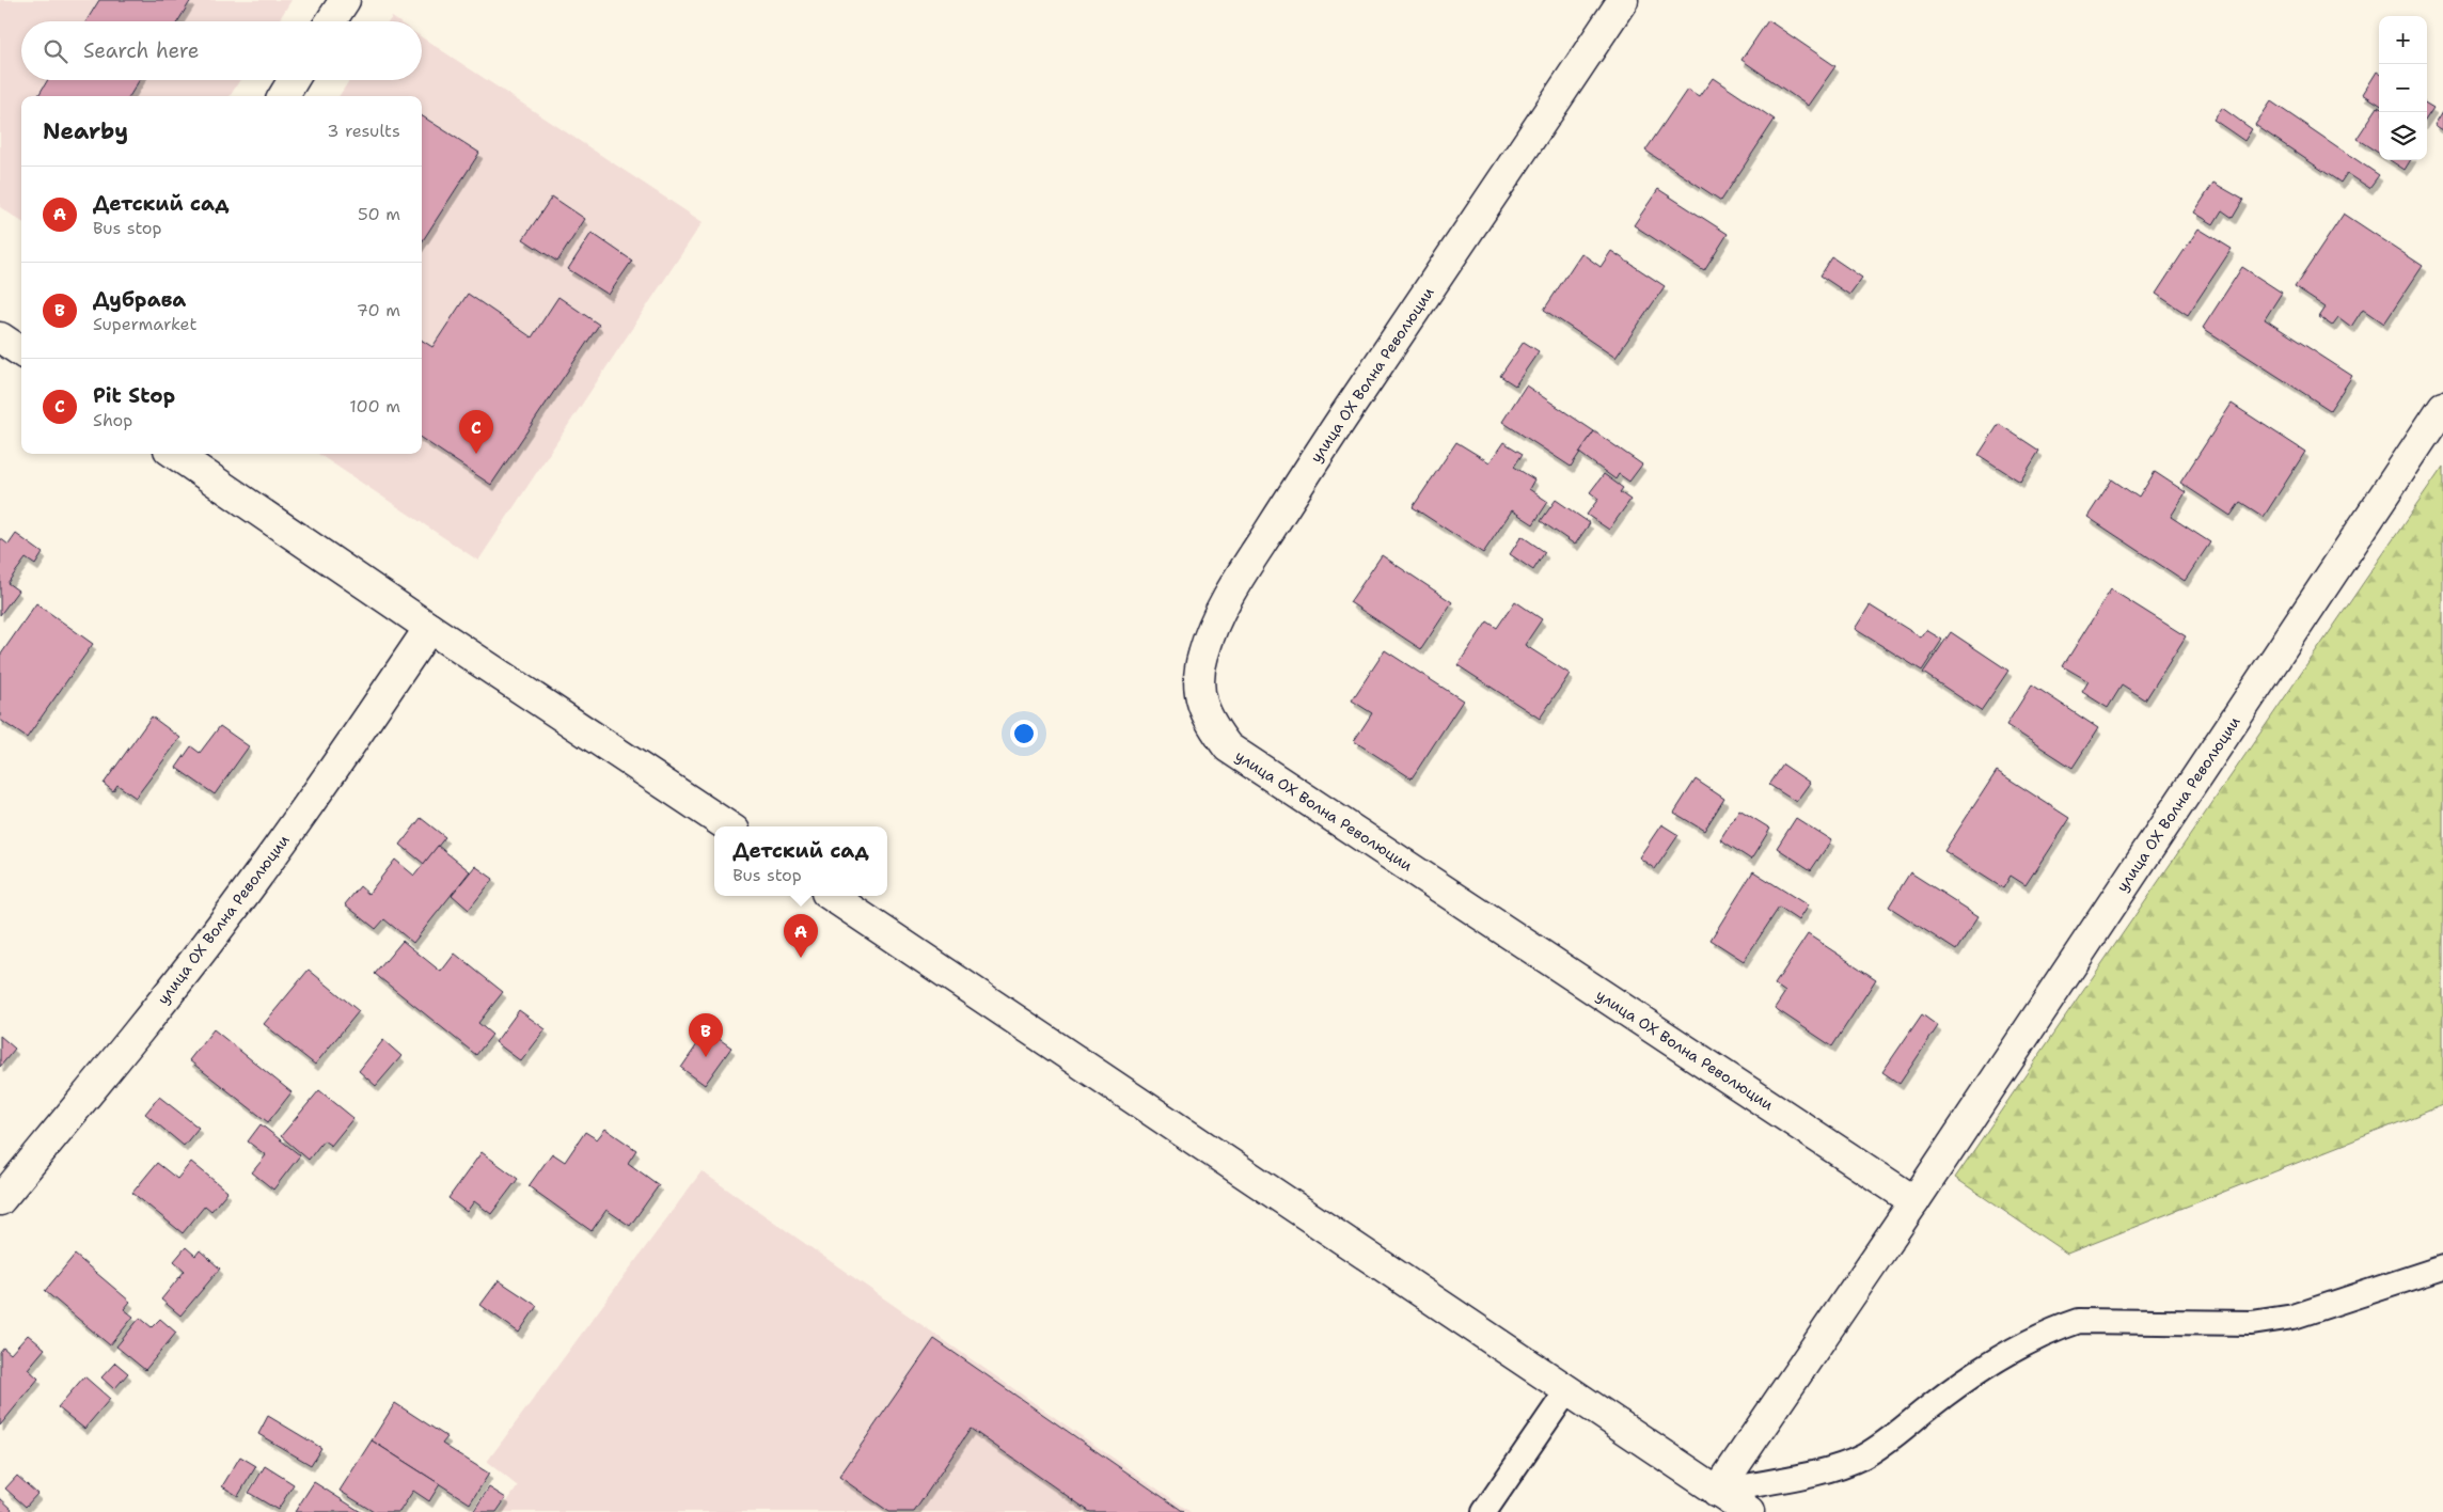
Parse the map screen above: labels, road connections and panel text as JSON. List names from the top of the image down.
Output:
{
  "streets": {
    "street": ["улица ОХ Волна Революции"]
  },
  "page": {
    "map_buttons": ["+", "−"],
    "search": "Search here",
    "heading": ["Nearby", "3 results"],
    "list": [
      {
        "mark": "A",
        "name": "Детский сад",
        "note": "Bus stop",
        "value": "50 m"
      },
      {
        "mark": "B",
        "name": "Дубрава",
        "note": "Supermarket",
        "value": "70 m"
      },
      {
        "mark": "C",
        "name": "Pit Stop",
        "note": "Shop",
        "value": "100 m"
      }
    ],
    "pins": ["C", "A", "B"],
    "popup": ["Детский сад", "Bus stop"]
  }
}
